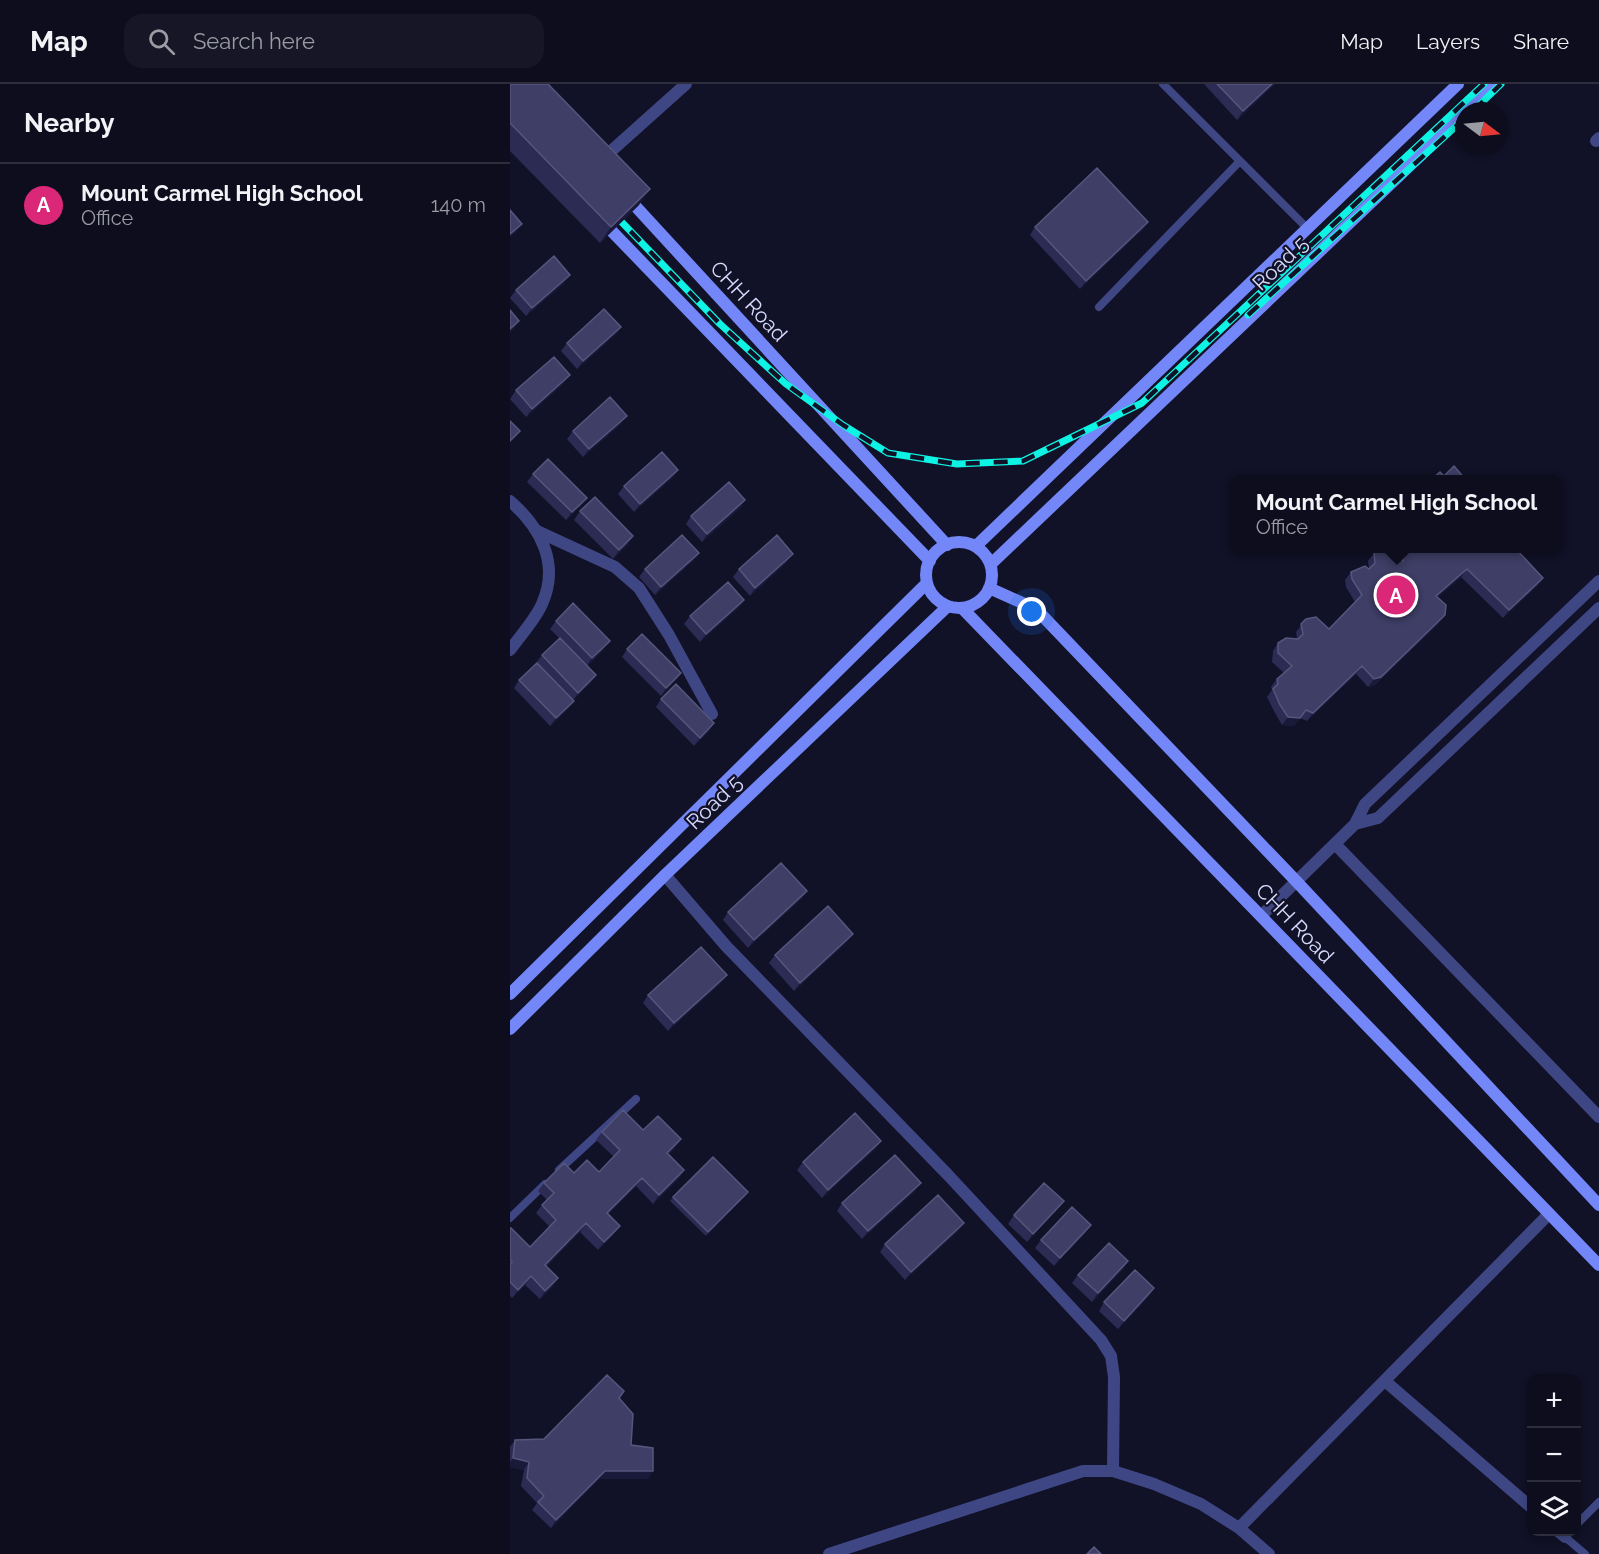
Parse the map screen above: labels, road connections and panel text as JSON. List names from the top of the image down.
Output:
{
  "streets": {
    "street": ["Road 5", "CHH Road"]
  },
  "crossings": [
    ["Road 5", "CHH Road"]
  ],
  "north": "right",
  "page": {
    "header": "Map",
    "search": "Search here",
    "nav": ["Map", "Layers", "Share"],
    "heading": "Nearby",
    "list": [
      {
        "mark": "A",
        "name": "Mount Carmel High School",
        "note": "Office",
        "value": "140 m"
      }
    ],
    "popup": ["Mount Carmel High School", "Office"],
    "pins": "A",
    "map_buttons": ["+", "−"]
  }
}
